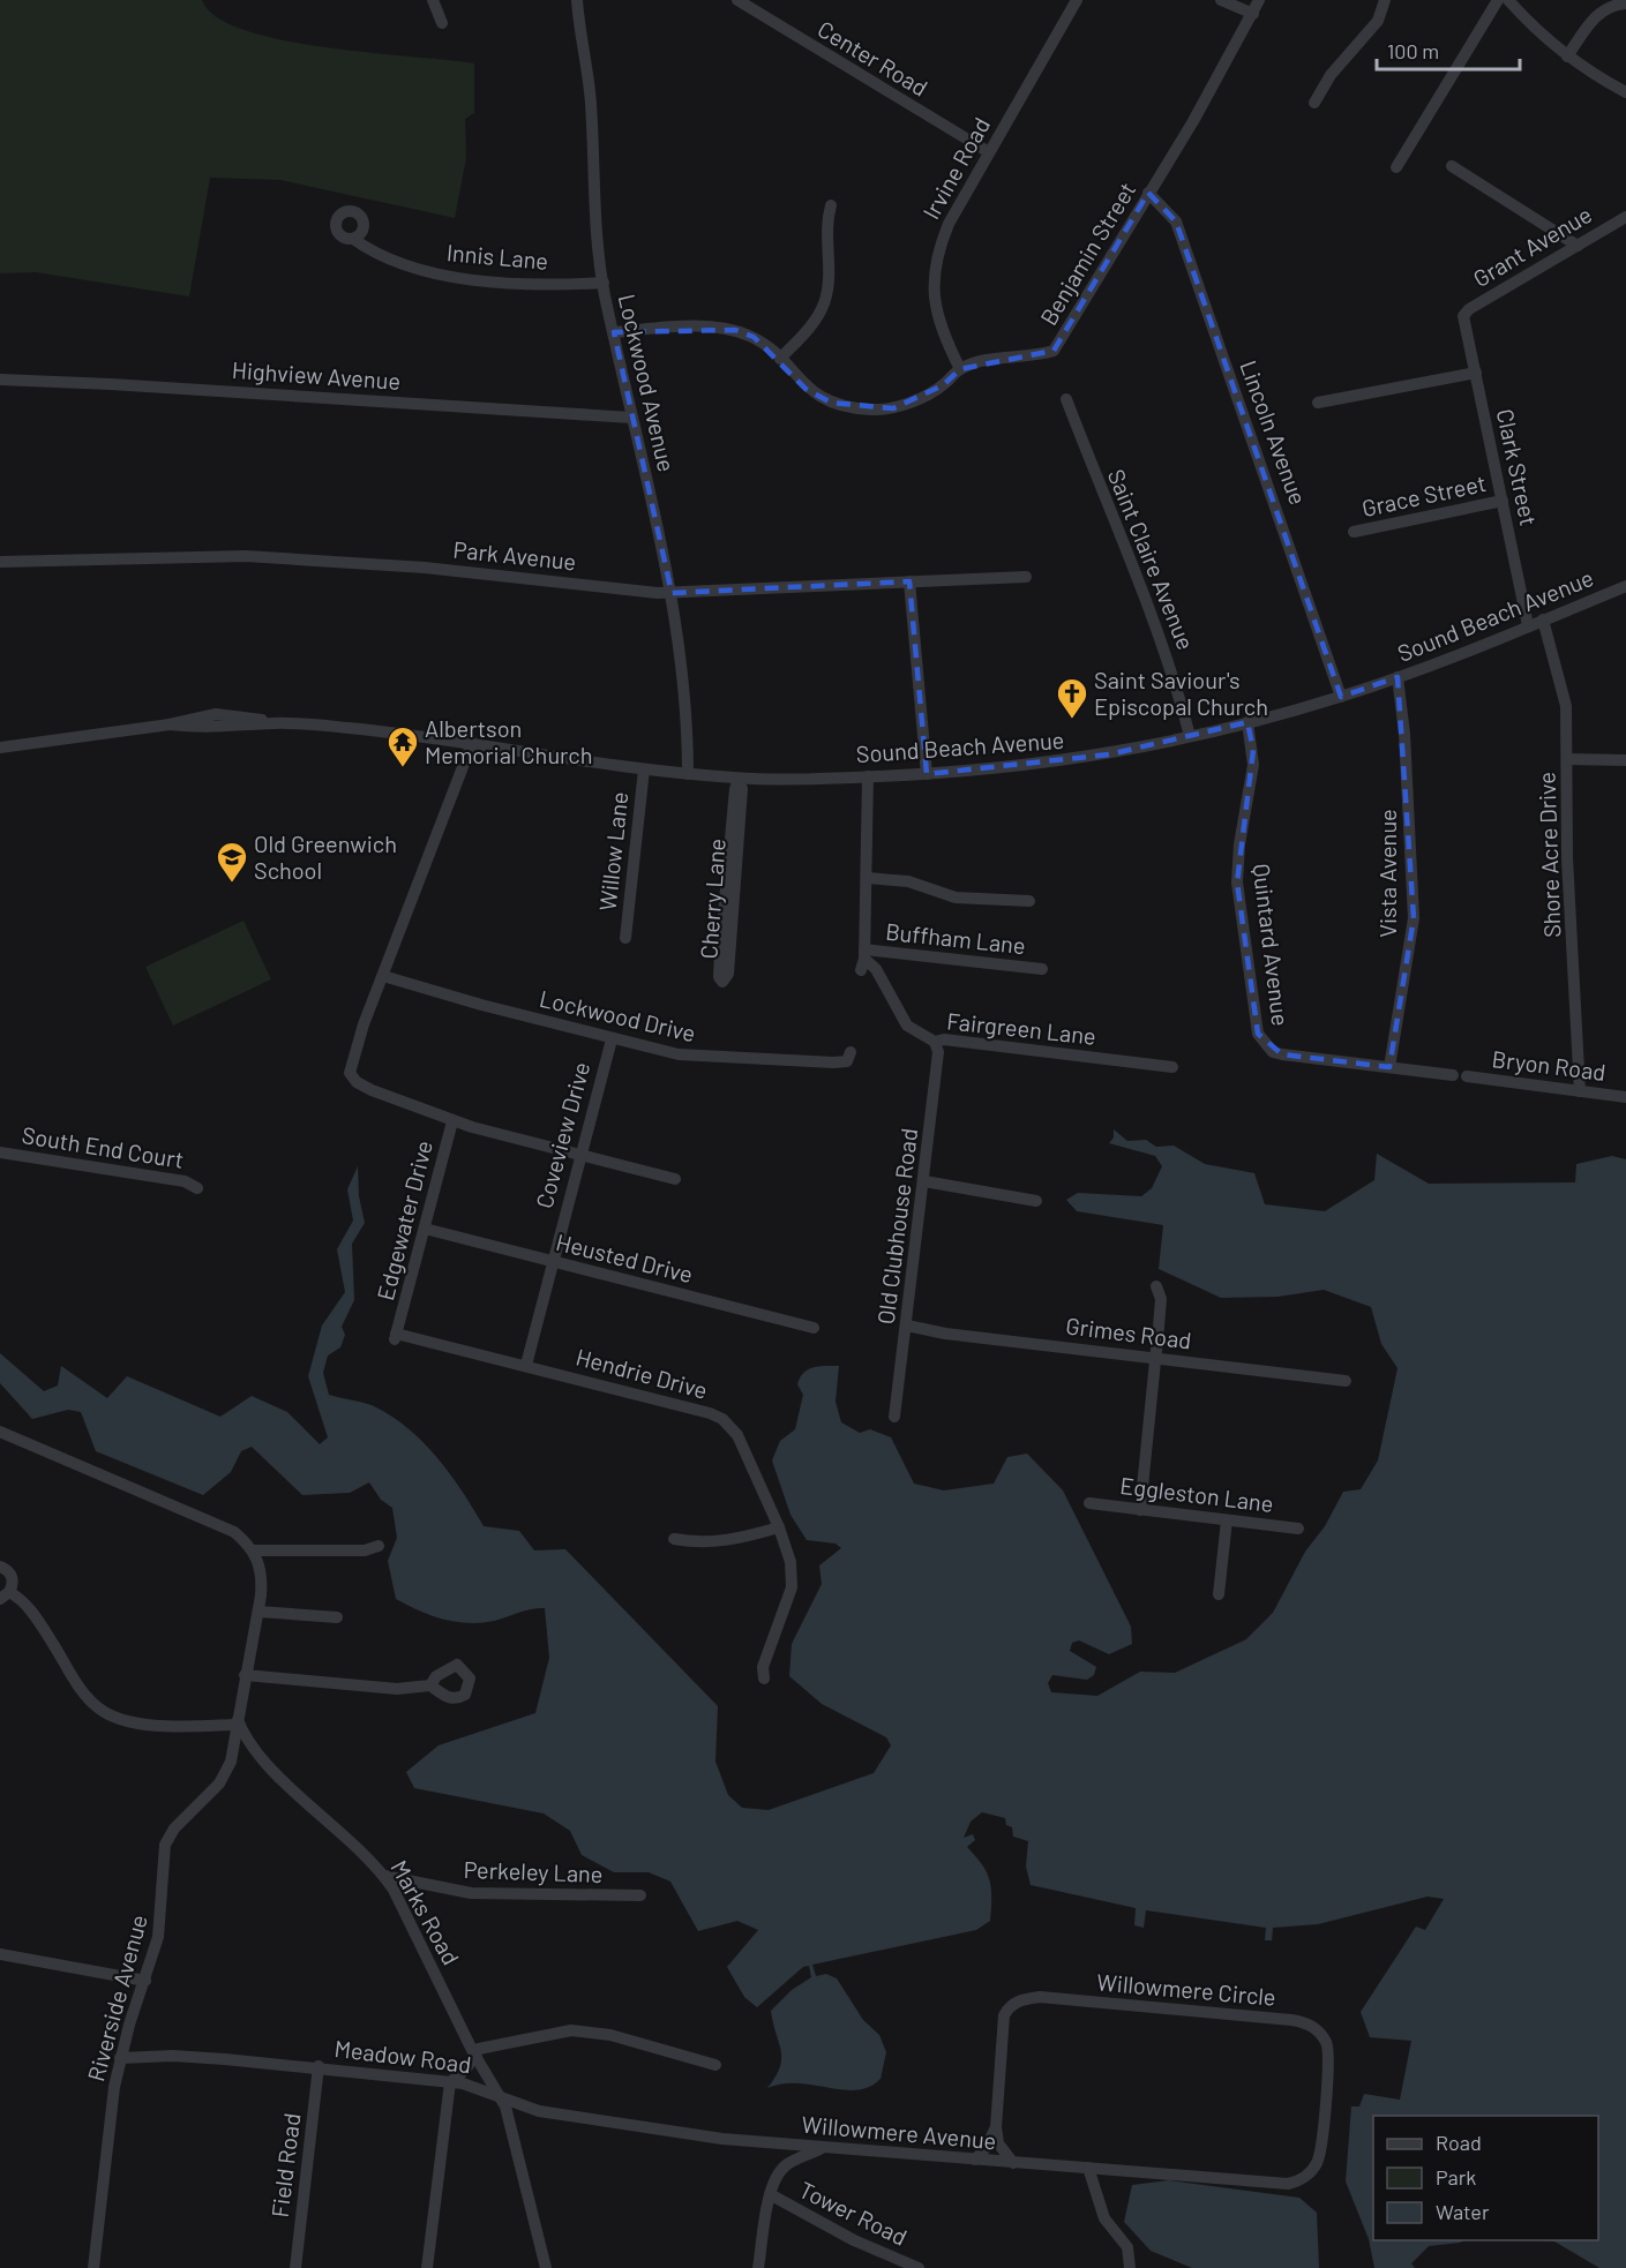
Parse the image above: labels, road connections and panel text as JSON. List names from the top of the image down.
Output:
{
  "streets": {
    "street": [
      "Center Road",
      "Irvine Road",
      "Grant Avenue",
      "Benjamin Street",
      "Innis Lane",
      "Highview Avenue",
      "Lockwood Avenue",
      "Lincoln Avenue",
      "Clark Street",
      "Grace Street",
      "Park Avenue",
      "Saint Claire Avenue",
      "Sound Beach Avenue",
      "Willow Lane",
      "Shore Acre Drive",
      "Vista Avenue",
      "Cherry Lane",
      "Buffham Lane",
      "Quintard Avenue",
      "Lockwood Drive",
      "Fairgreen Lane",
      "Bryon Road",
      "Coveview Drive",
      "South End Court",
      "Edgewater Drive",
      "Old Clubhouse Road",
      "Heusted Drive",
      "Grimes Road",
      "Hendrie Drive",
      "Eggleston Lane",
      "Perkeley Lane",
      "Marks Road",
      "Willowmere Circle",
      "Riverside Avenue",
      "Meadow Road",
      "Willowmere Avenue",
      "Field Road",
      "Tower Road"
    ]
  },
  "crossings": [
    ["Center Road", "Irvine Road"],
    ["Irvine Road", "Benjamin Street"],
    ["Grant Avenue", "Clark Street"],
    ["Benjamin Street", "Lockwood Avenue"],
    ["Benjamin Street", "Lincoln Avenue"],
    ["Innis Lane", "Lockwood Avenue"],
    ["Highview Avenue", "Lockwood Avenue"],
    ["Lockwood Avenue", "Park Avenue"],
    ["Lockwood Avenue", "Sound Beach Avenue"],
    ["Lincoln Avenue", "Sound Beach Avenue"],
    ["Clark Street", "Grace Street"],
    ["Clark Street", "Sound Beach Avenue"],
    ["Saint Claire Avenue", "Sound Beach Avenue"],
    ["Sound Beach Avenue", "Willow Lane"],
    ["Sound Beach Avenue", "Shore Acre Drive"],
    ["Sound Beach Avenue", "Vista Avenue"],
    ["Sound Beach Avenue", "Cherry Lane"],
    ["Sound Beach Avenue", "Quintard Avenue"],
    ["Sound Beach Avenue", "Edgewater Drive"],
    ["Shore Acre Drive", "Bryon Road"],
    ["Vista Avenue", "Quintard Avenue"],
    ["Buffham Lane", "Fairgreen Lane"],
    ["Lockwood Drive", "Coveview Drive"],
    ["Lockwood Drive", "Edgewater Drive"],
    ["Fairgreen Lane", "Old Clubhouse Road"],
    ["Coveview Drive", "Heusted Drive"],
    ["Coveview Drive", "Hendrie Drive"],
    ["Edgewater Drive", "Heusted Drive"],
    ["Edgewater Drive", "Hendrie Drive"],
    ["Old Clubhouse Road", "Grimes Road"],
    ["Perkeley Lane", "Marks Road"],
    ["Marks Road", "Riverside Avenue"],
    ["Marks Road", "Meadow Road"],
    ["Marks Road", "Willowmere Avenue"],
    ["Willowmere Circle", "Willowmere Avenue"],
    ["Riverside Avenue", "Meadow Road"],
    ["Meadow Road", "Willowmere Avenue"],
    ["Meadow Road", "Field Road"]
  ],
  "places": {
    "church": ["Saint Saviour's Episcopal Church"],
    "temple": ["Albertson Memorial Church"],
    "school or university": ["Old Greenwich School"]
  },
  "legend": ["Road", "Park", "Water"],
  "scale_bar": "100 m"
}
